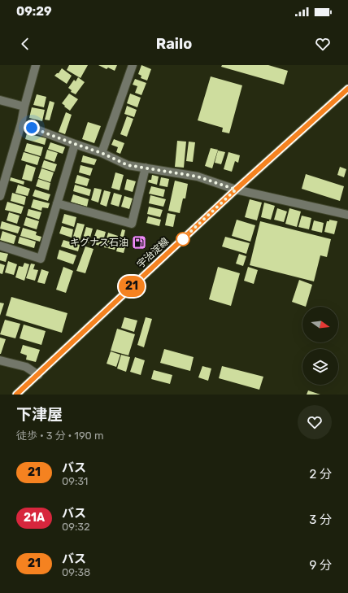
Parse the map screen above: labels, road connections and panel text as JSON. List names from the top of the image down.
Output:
{
  "streets": {
    "main road": ["宇治淀線"]
  },
  "places": {
    "fuel station": ["キグナス石油"]
  },
  "lines": ["bus line 21"],
  "north": "right",
  "page": {
    "status": "09:29",
    "header": "Railo",
    "on_map": "21",
    "heading": ["下津屋", "徒歩 · 3 分 · 190 m"],
    "list": [
      {
        "mark": "21",
        "name": "バス",
        "note": "09:31",
        "value": "2 分"
      },
      {
        "mark": "21A",
        "name": "バス",
        "note": "09:32",
        "value": "3 分"
      },
      {
        "mark": "21",
        "name": "バス",
        "note": "09:38",
        "value": "9 分"
      }
    ]
  }
}
